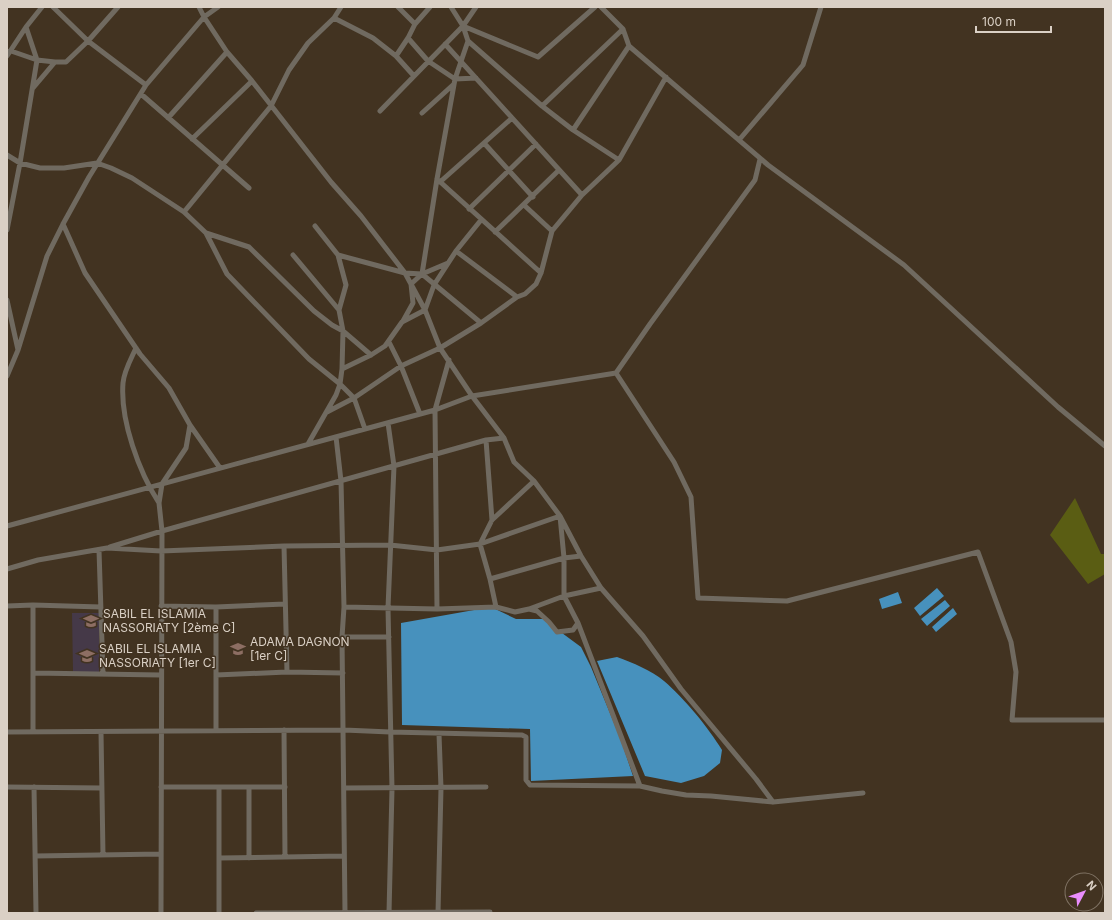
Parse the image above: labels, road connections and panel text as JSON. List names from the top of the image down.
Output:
{
  "places": {
    "school or university": ["SABIL EL ISLAMIA NASSORIATY [2ème C]", "ADAMA DAGNON [1er C]", "SABIL EL ISLAMIA NASSORIATY [1er C]"]
  },
  "scale_bar": "100 m",
  "north": "top right"
}
